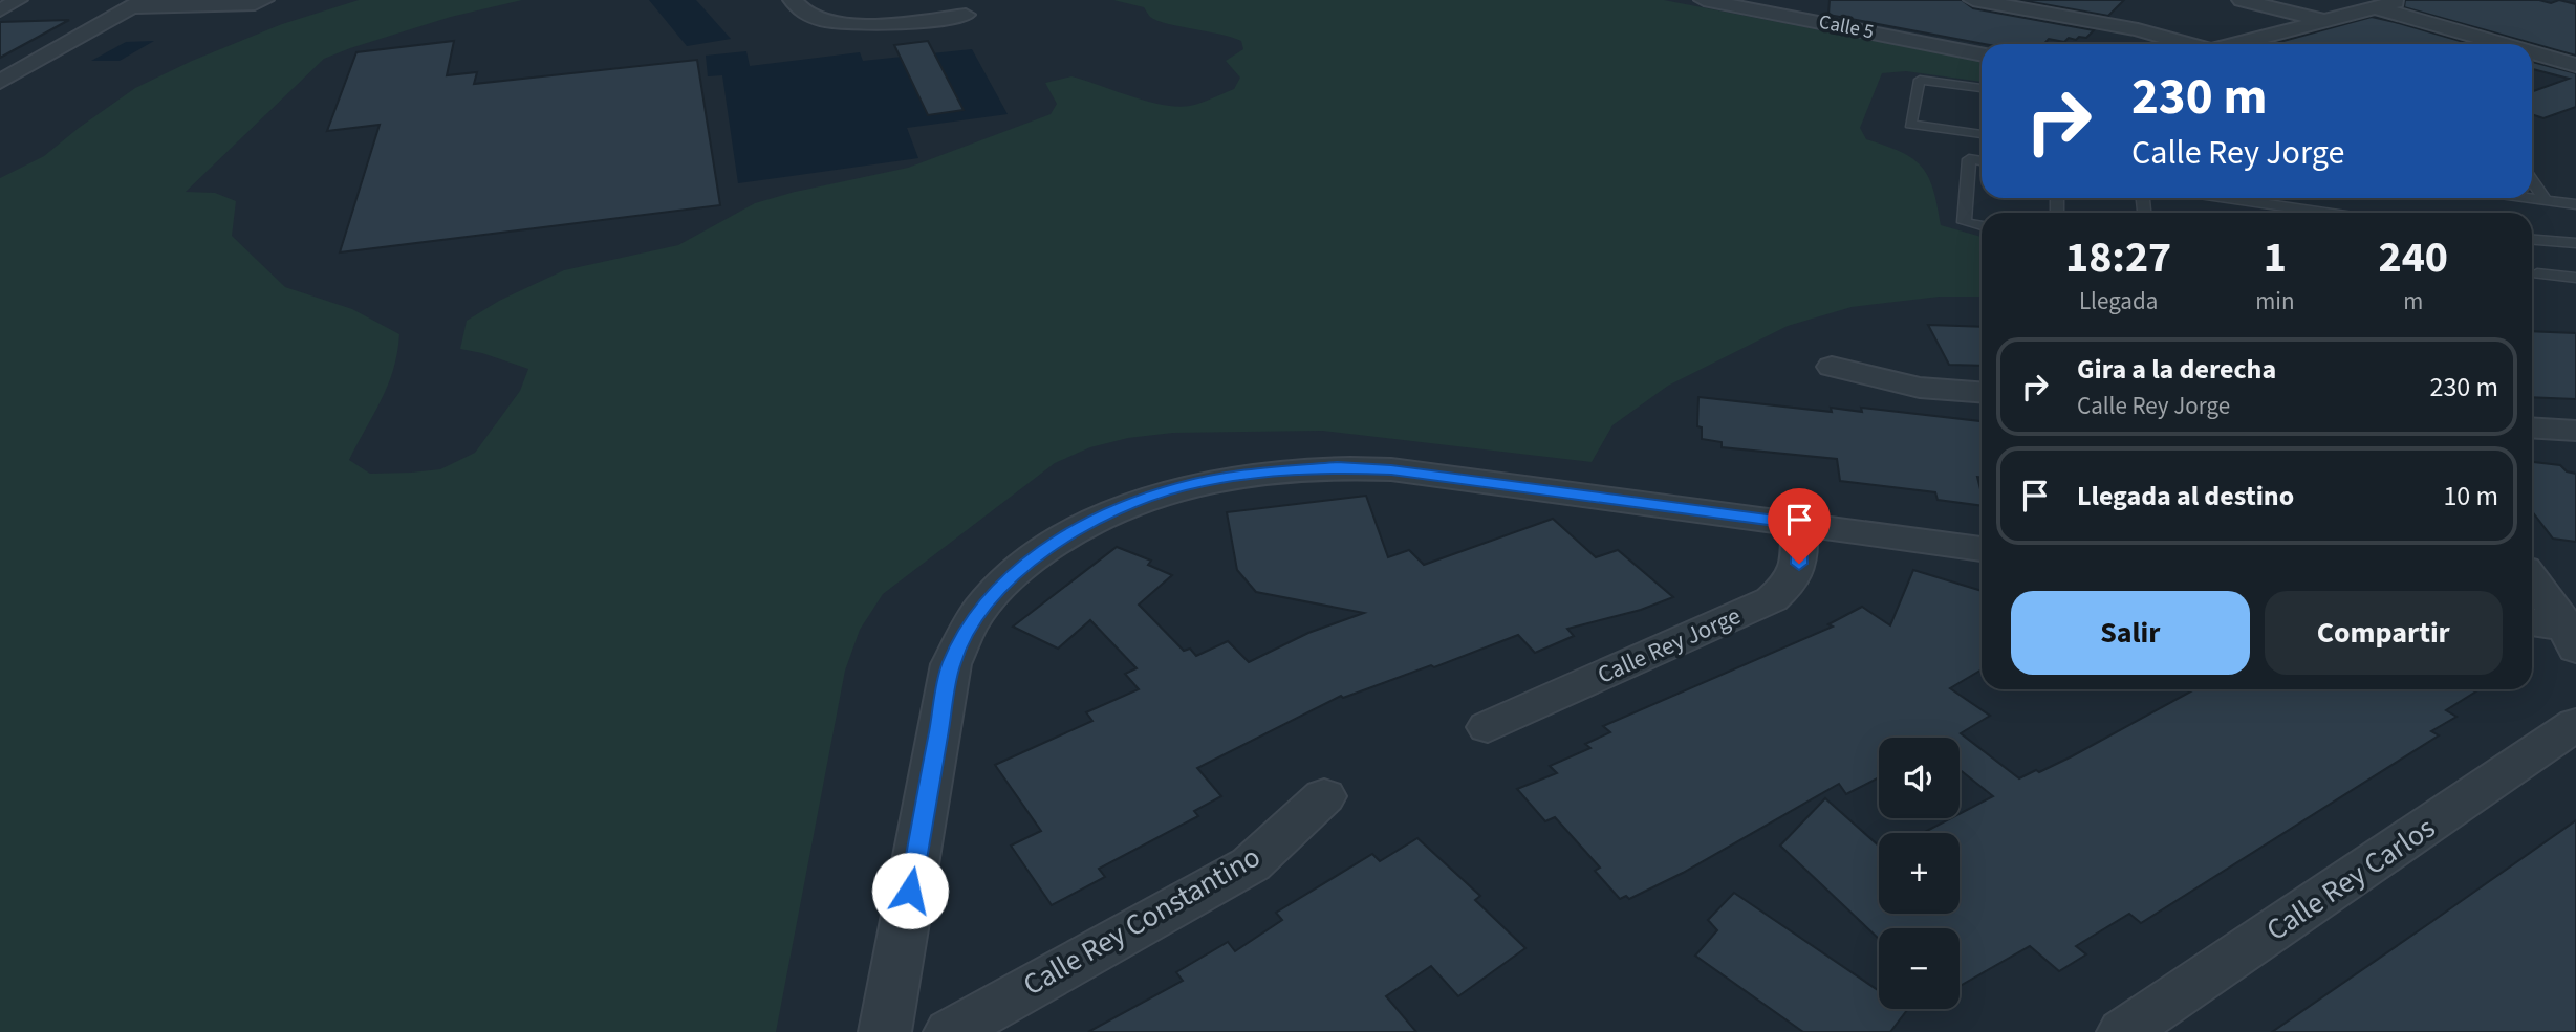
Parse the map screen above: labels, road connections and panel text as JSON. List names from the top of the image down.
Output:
{
  "streets": {
    "street": [
      "Calle 5",
      "Calle Rey Jorge",
      "Calle Rey Carlos",
      "Calle Rey Constantino"
    ]
  },
  "page": {
    "turn": ["230 m", "Calle Rey Jorge"],
    "eta": [
      "18:27",
      "Llegada",
      "1",
      "min",
      "240",
      "m"
    ],
    "list": [
      {
        "name": "Gira a la derecha",
        "note": "Calle Rey Jorge",
        "value": "230 m"
      },
      {
        "name": "Llegada al destino",
        "value": "10 m"
      }
    ],
    "buttons": ["Salir", "Compartir"],
    "map_buttons": ["+", "−"]
  }
}
